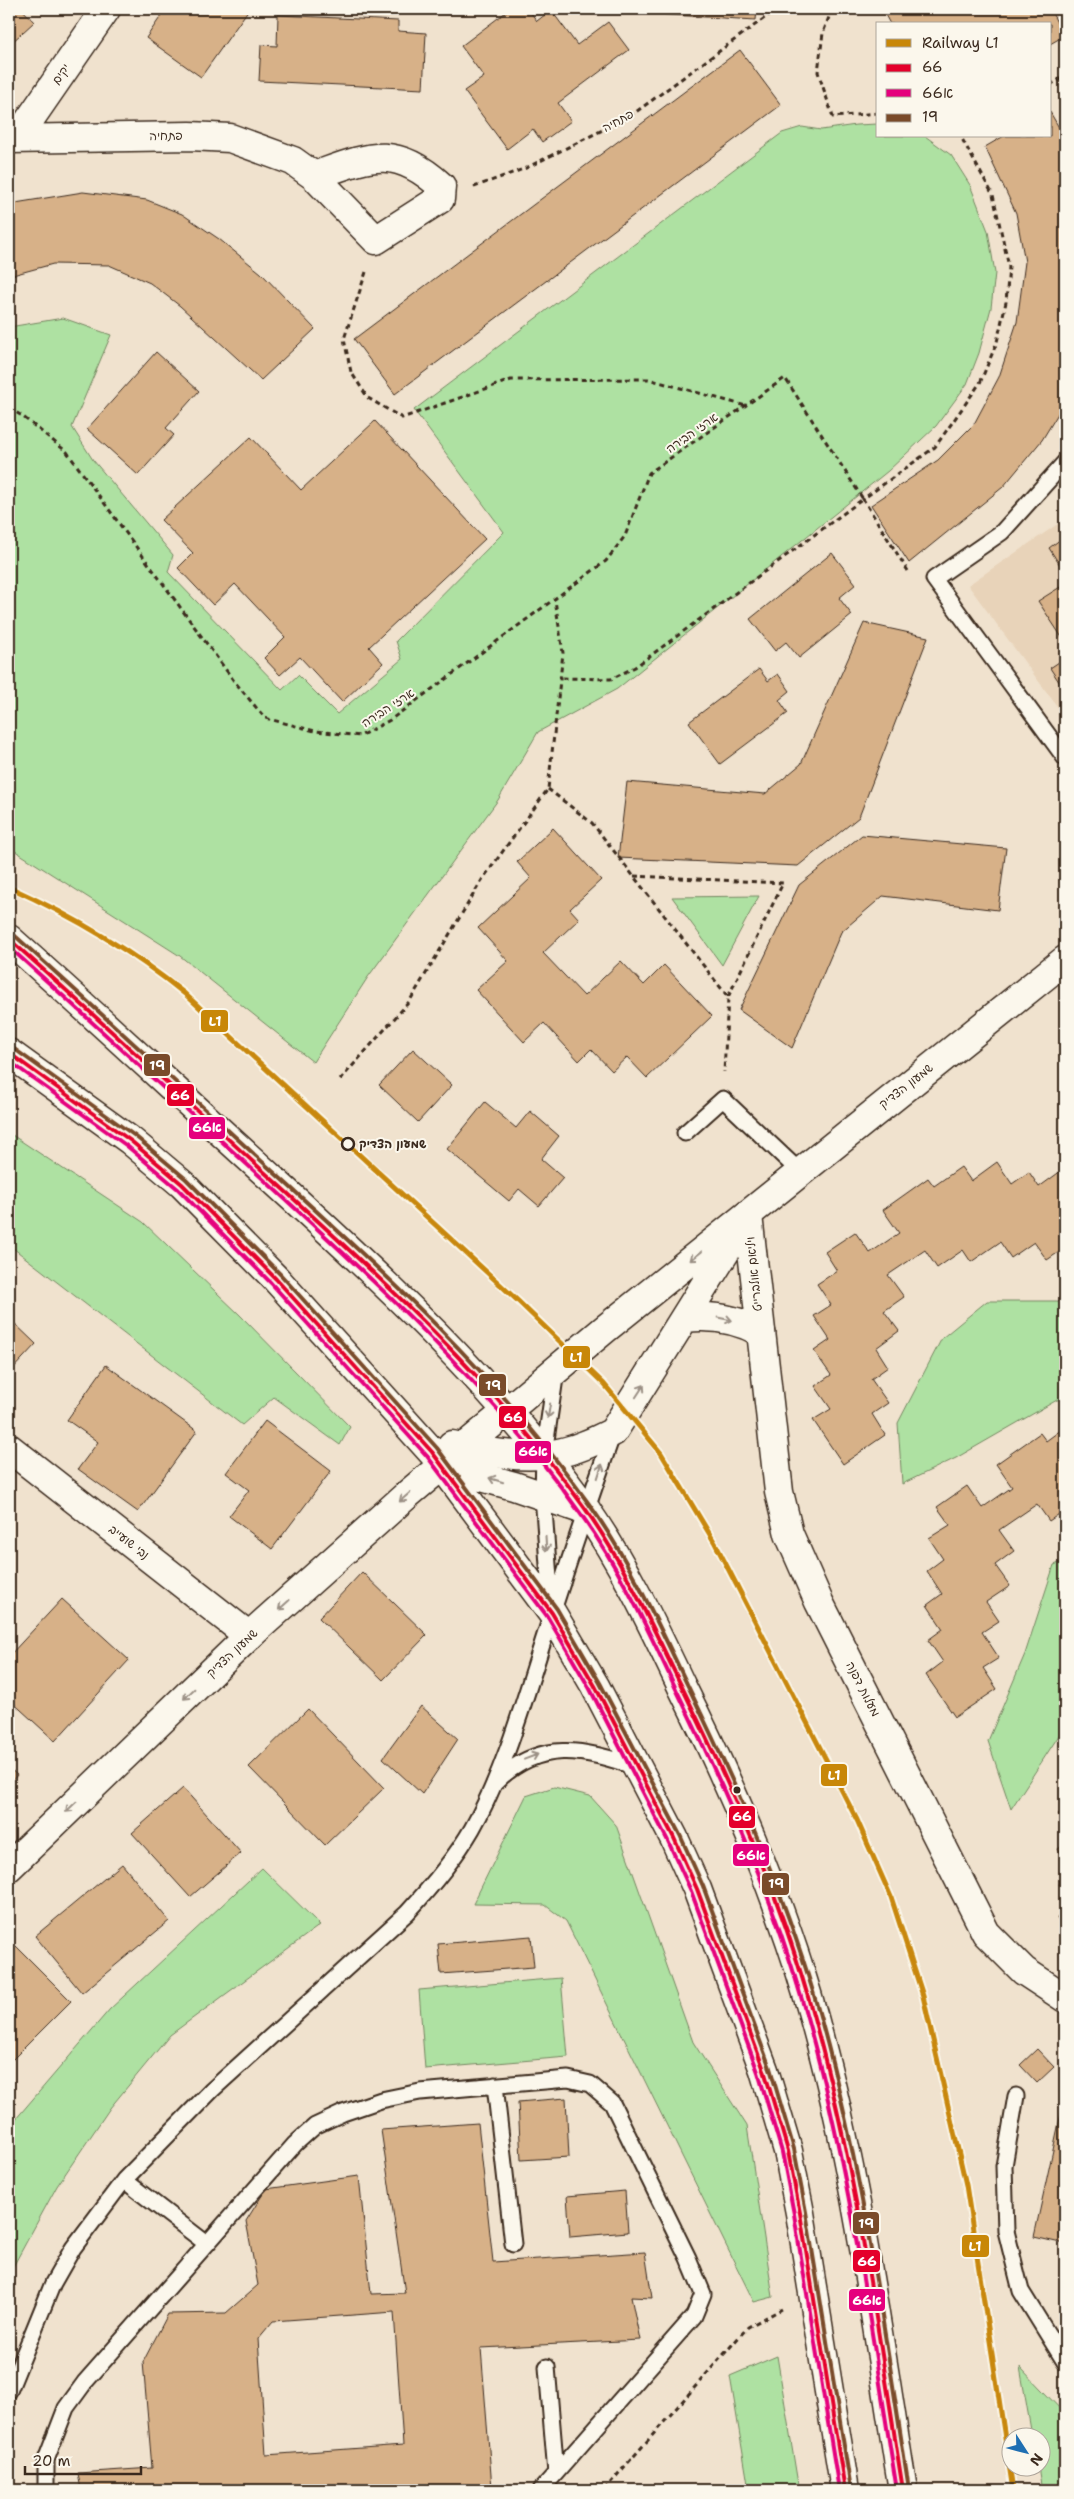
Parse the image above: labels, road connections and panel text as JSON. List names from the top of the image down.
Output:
{
  "streets": {
    "main road": [
      "יקים",
      "פתחיה",
      "שמעון הצדיק",
      "ויליאם אולברייט",
      "נבי שועייב",
      "מעלות דפנה"
    ],
    "path": ["ארזי הבירה"]
  },
  "crossings": [
    ["יקים", "פתחיה"],
    ["פתחיה", "ארזי הבירה"],
    ["שמעון הצדיק", "ויליאם אולברייט"],
    ["שמעון הצדיק", "נבי שועייב"],
    ["ויליאם אולברייט", "מעלות דפנה"]
  ],
  "places": ["שמעון הצדיק"],
  "lines": [
    "rail line L1",
    "transit line 19",
    "transit line 66",
    "transit line 66א"
  ],
  "legend": [
    "Railway L1",
    "66",
    "66א",
    "19"
  ],
  "scale_bar": "20 m",
  "north": "bottom right"
}
